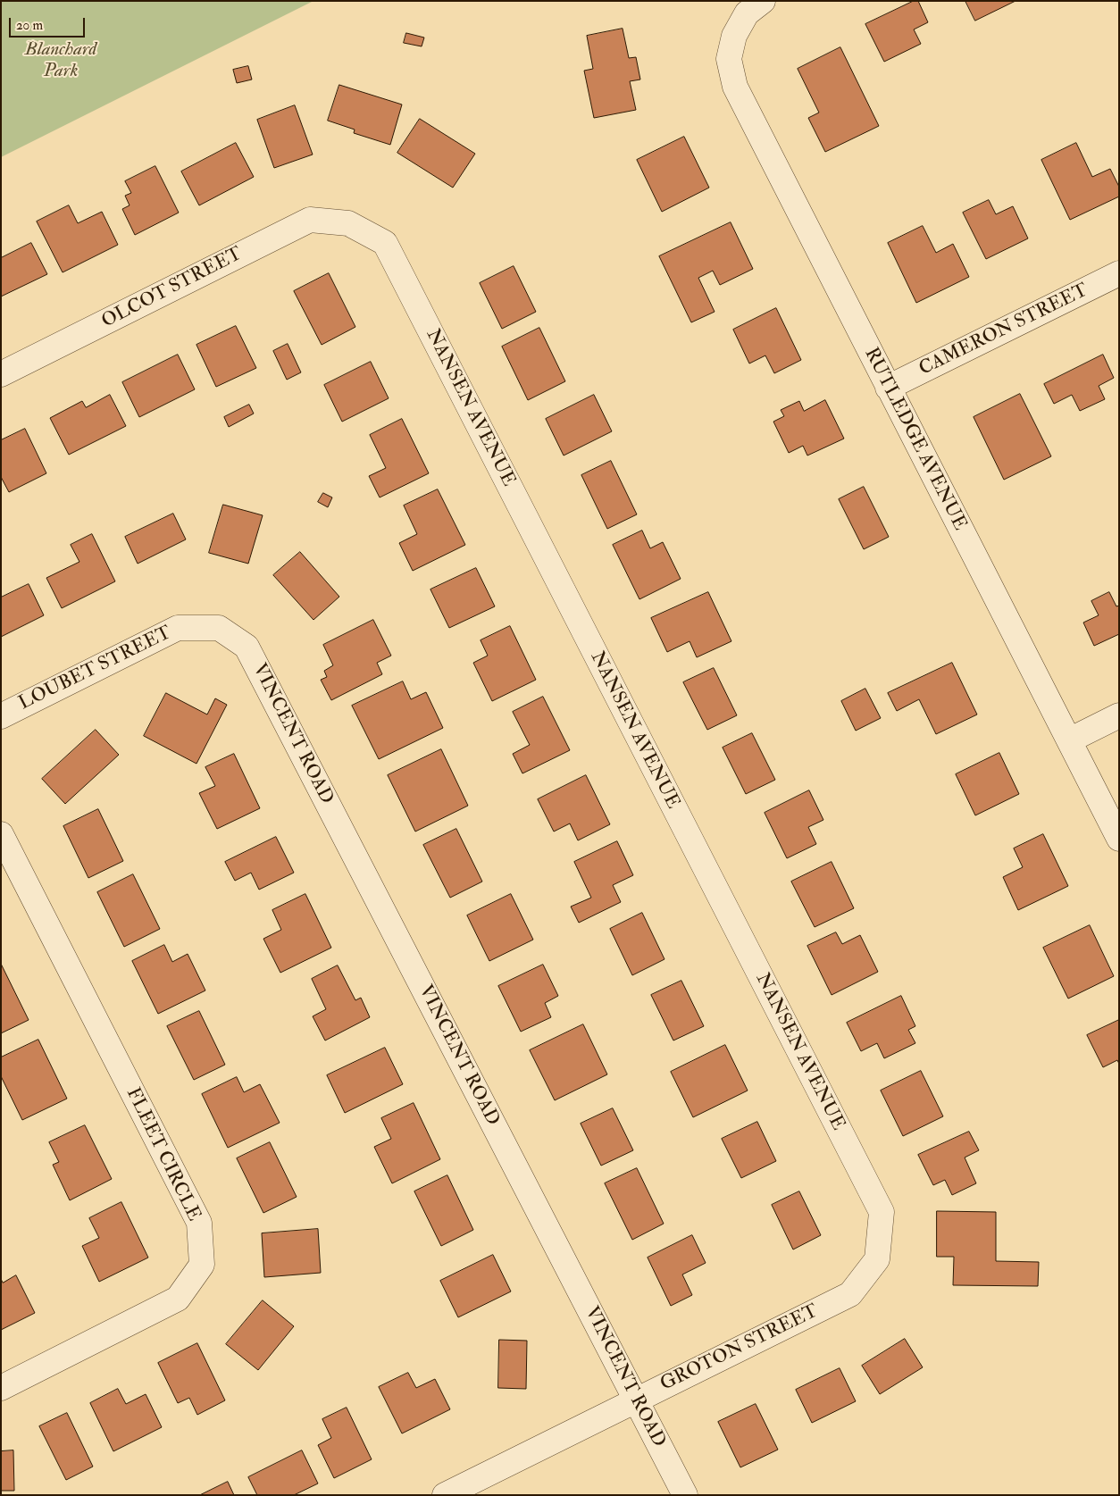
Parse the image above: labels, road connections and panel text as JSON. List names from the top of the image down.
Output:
{
  "streets": {
    "street": [
      "OLCOT STREET",
      "CAMERON STREET",
      "NANSEN AVENUE",
      "RUTLEDGE AVENUE",
      "LOUBET STREET",
      "VINCENT ROAD",
      "FLEET CIRCLE",
      "GROTON STREET"
    ]
  },
  "crossings": [
    ["OLCOT STREET", "NANSEN AVENUE"],
    ["CAMERON STREET", "RUTLEDGE AVENUE"],
    ["NANSEN AVENUE", "GROTON STREET"],
    ["LOUBET STREET", "VINCENT ROAD"],
    ["VINCENT ROAD", "GROTON STREET"]
  ],
  "parks": ["Blanchard Park"],
  "scale_bar": "20 m"
}
